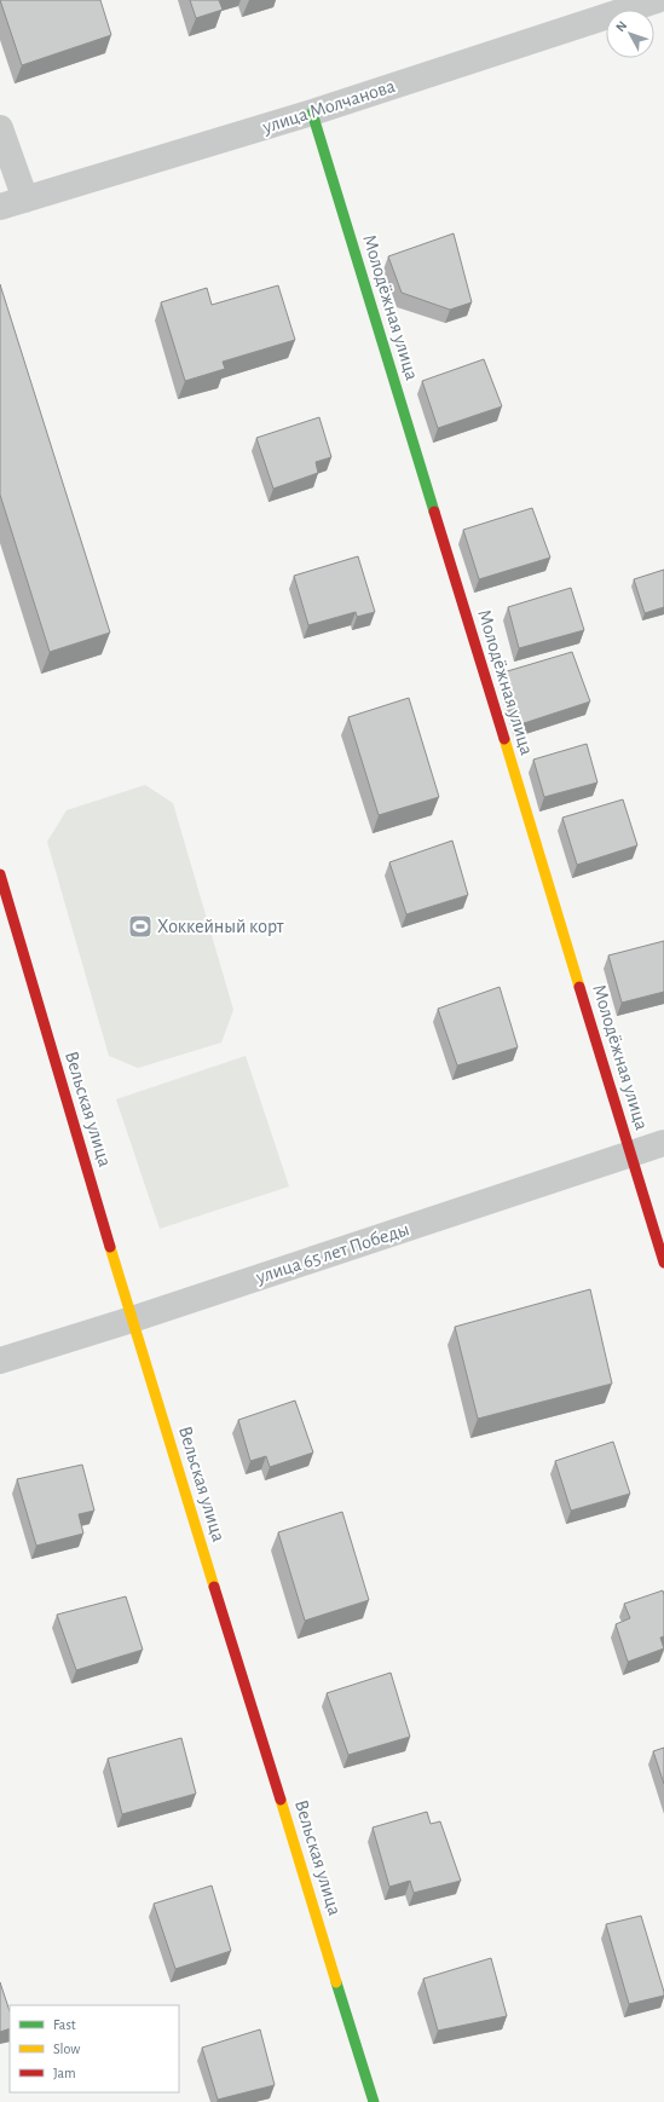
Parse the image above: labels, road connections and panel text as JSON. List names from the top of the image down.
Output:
{
  "streets": {
    "street": [
      "улица Молчанова",
      "Молодёжная улица",
      "Вельская улица",
      "улица 65 лет Победы"
    ]
  },
  "crossings": [
    ["улица Молчанова", "Молодёжная улица"],
    ["Молодёжная улица", "улица 65 лет Победы"],
    ["Вельская улица", "улица 65 лет Победы"]
  ],
  "places": {
    "sports": ["Хоккейный корт"]
  },
  "legend": ["Fast", "Slow", "Jam"],
  "north": "top left"
}
